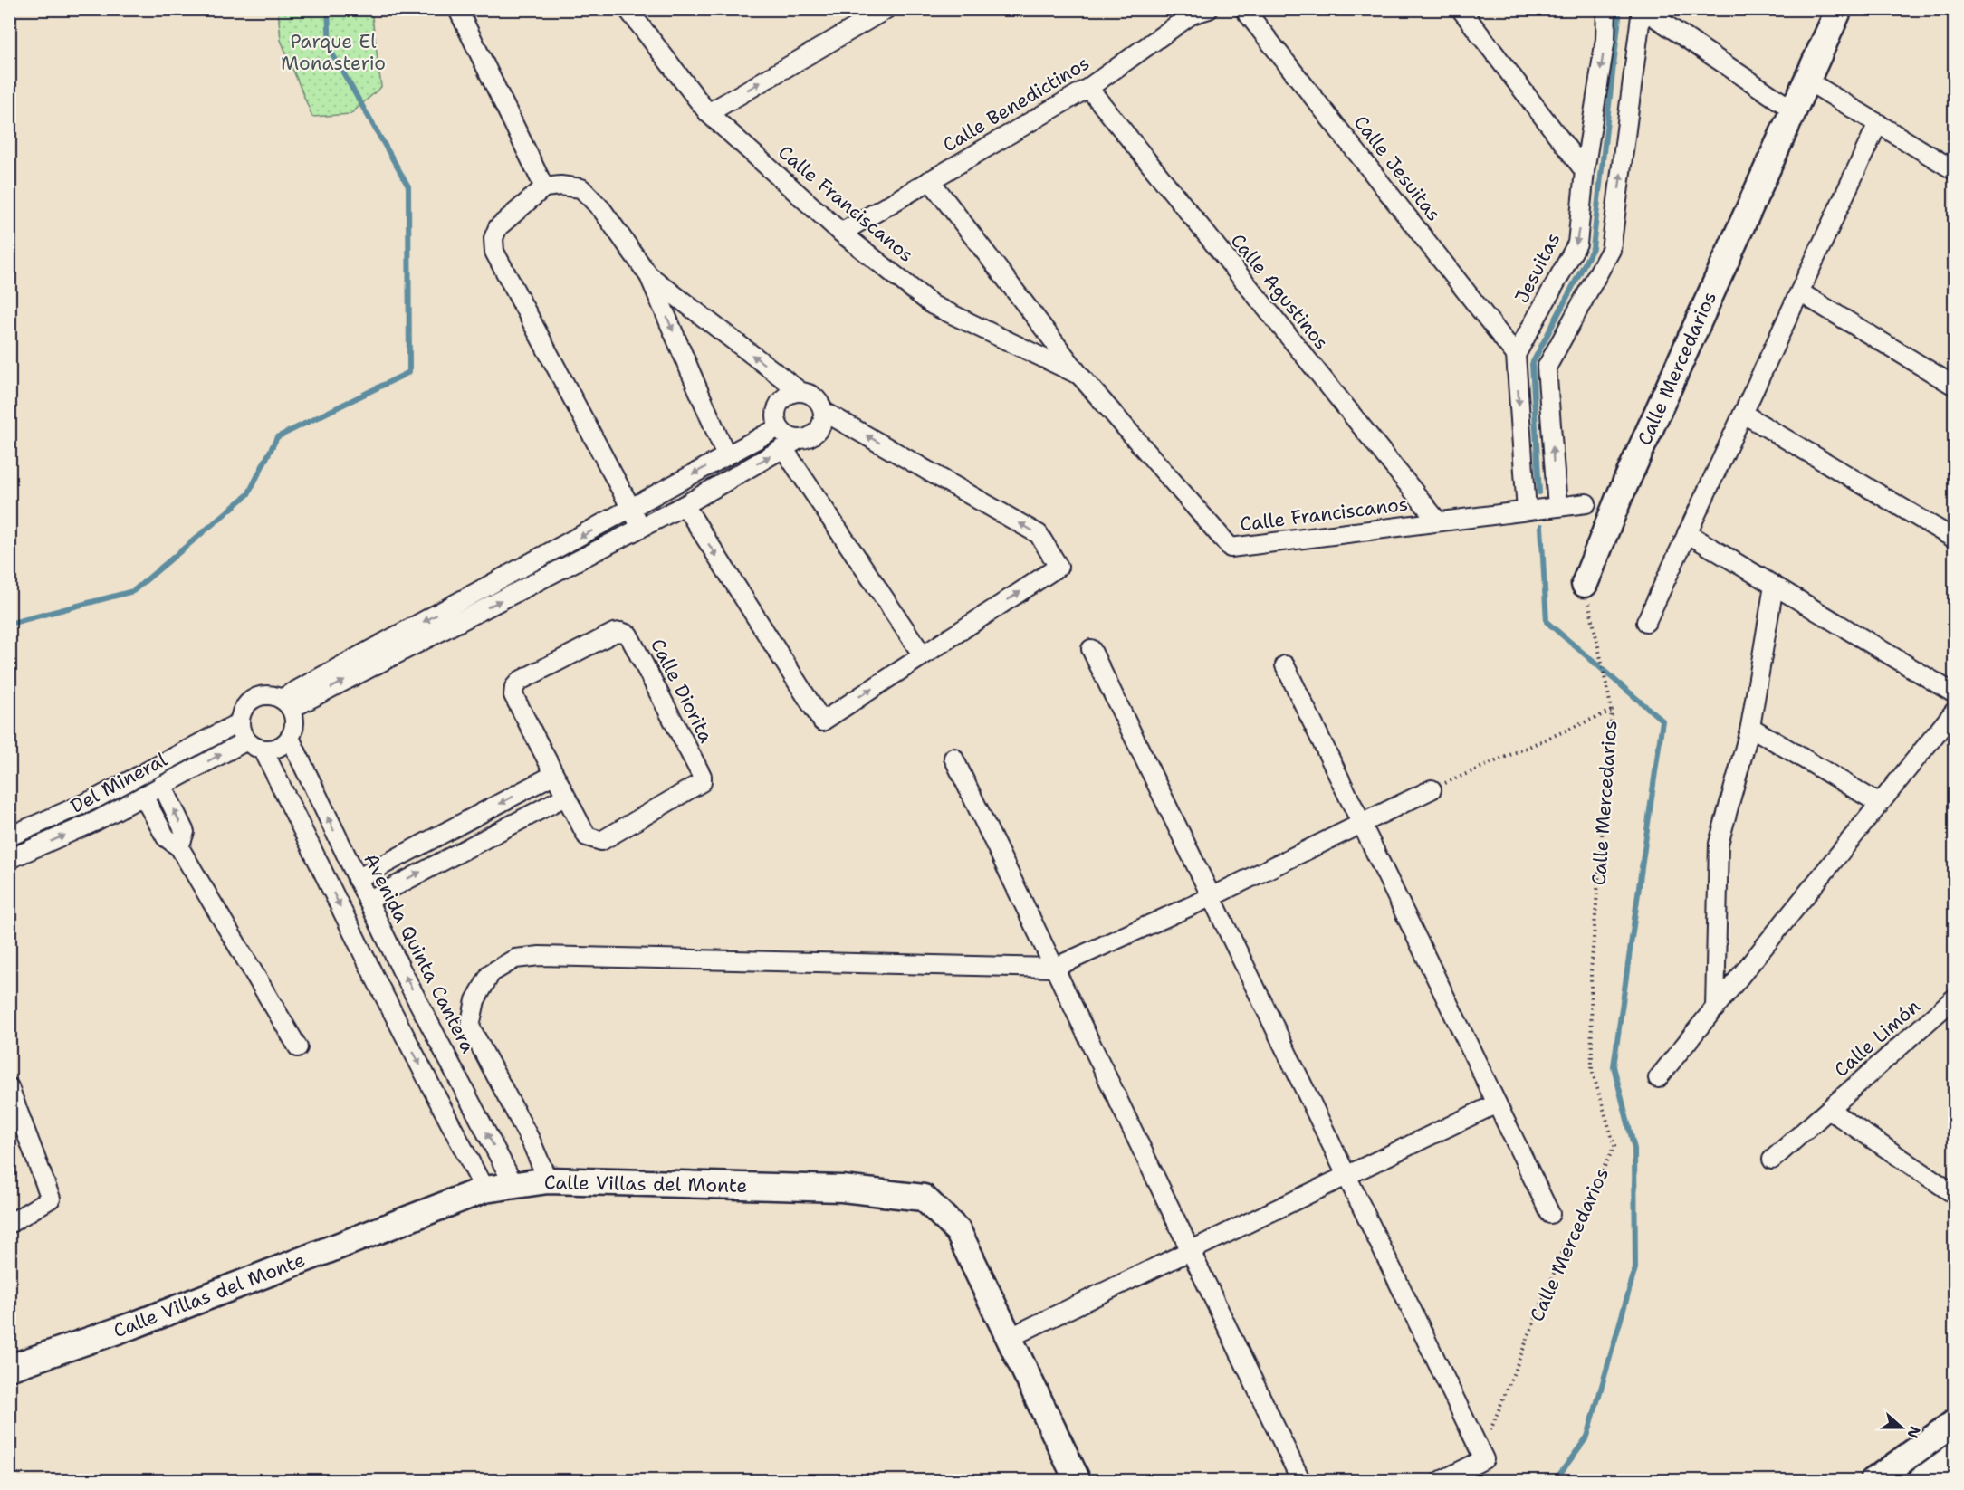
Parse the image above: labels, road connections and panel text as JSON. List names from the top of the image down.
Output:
{
  "streets": {
    "street": [
      "Calle Benedictinos",
      "Calle Jesuitas",
      "Calle Franciscanos",
      "Jesuitas",
      "Calle Agustinos",
      "Calle Mercedarios",
      "Calle Diorita",
      "Del Mineral",
      "Avenida Quinta Cantera",
      "Calle Limón",
      "Calle Villas del Monte"
    ]
  },
  "crossings": [
    ["Calle Benedictinos", "Calle Franciscanos"],
    ["Calle Benedictinos", "Calle Agustinos"],
    ["Calle Jesuitas", "Jesuitas"],
    ["Calle Franciscanos", "Calle Agustinos"],
    ["Del Mineral", "Avenida Quinta Cantera"],
    ["Avenida Quinta Cantera", "Calle Villas del Monte"]
  ],
  "parks": ["Parque El Monasterio"],
  "north": "right"
}
